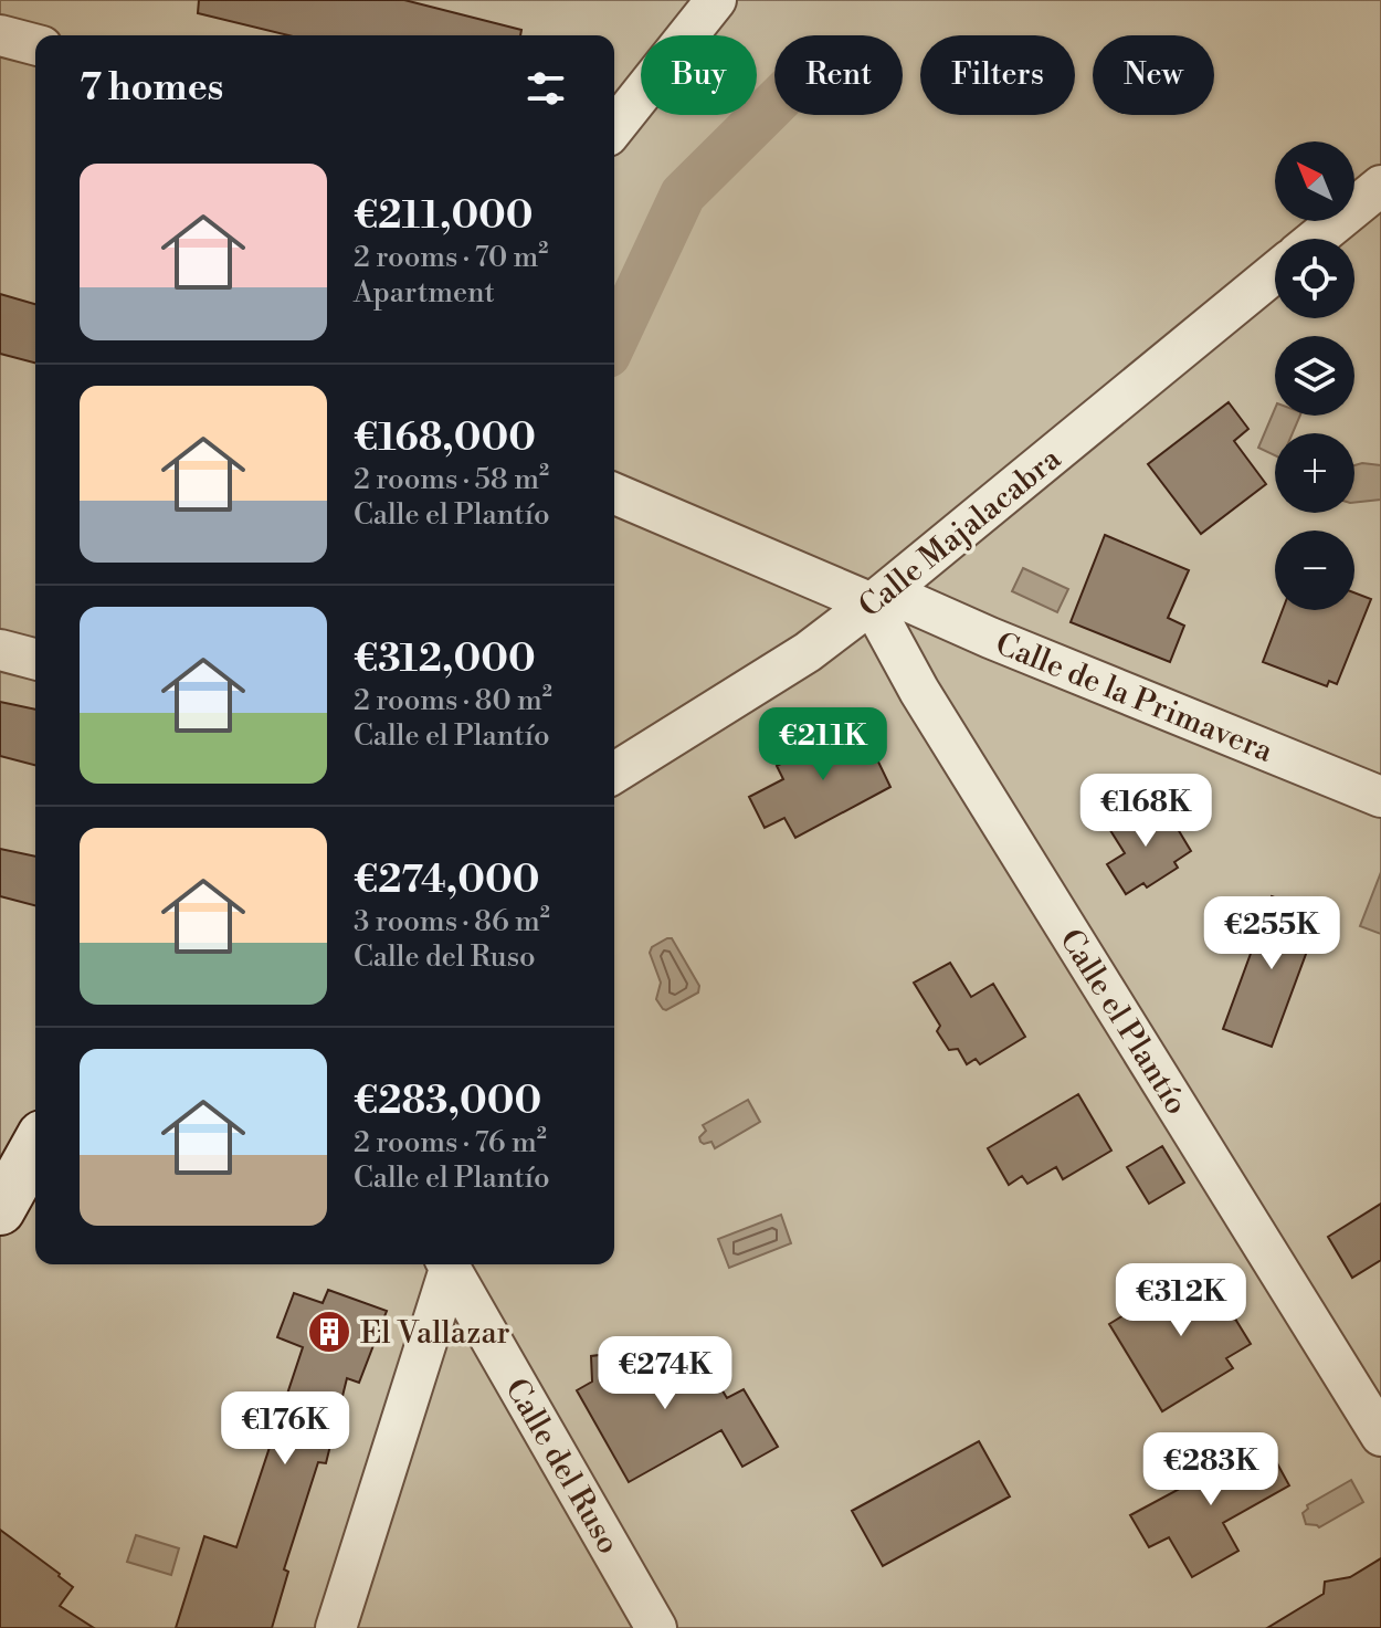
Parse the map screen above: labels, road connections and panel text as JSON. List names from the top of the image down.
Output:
{
  "streets": {
    "street": [
      "Calle Majalacabra",
      "Calle de la Primavera",
      "Calle el Plantío",
      "Calle del Ruso"
    ]
  },
  "crossings": [
    ["Calle Majalacabra", "Calle de la Primavera"],
    ["Calle Majalacabra", "Calle el Plantío"],
    ["Calle de la Primavera", "Calle el Plantío"]
  ],
  "places": {
    "building": ["El Vallazar"]
  },
  "north": "top left",
  "page": {
    "chip": [
      "Buy",
      "Rent",
      "Filters",
      "New"
    ],
    "heading": "7 homes",
    "map_buttons": ["+", "−"],
    "list": [
      {
        "name": "€211,000",
        "note": "2 rooms · 70 m² · Apartment"
      },
      {
        "name": "€168,000",
        "note": "2 rooms · 58 m² · Calle el Plantío"
      },
      {
        "name": "€312,000",
        "note": "2 rooms · 80 m² · Calle el Plantío"
      },
      {
        "name": "€274,000",
        "note": "3 rooms · 86 m² · Calle del Ruso"
      },
      {
        "name": "€283,000",
        "note": "2 rooms · 76 m² · Calle el Plantío"
      }
    ],
    "price": [
      "€211K",
      "€168K",
      "€255K",
      "€312K",
      "€274K",
      "€176K",
      "€283K"
    ]
  }
}
